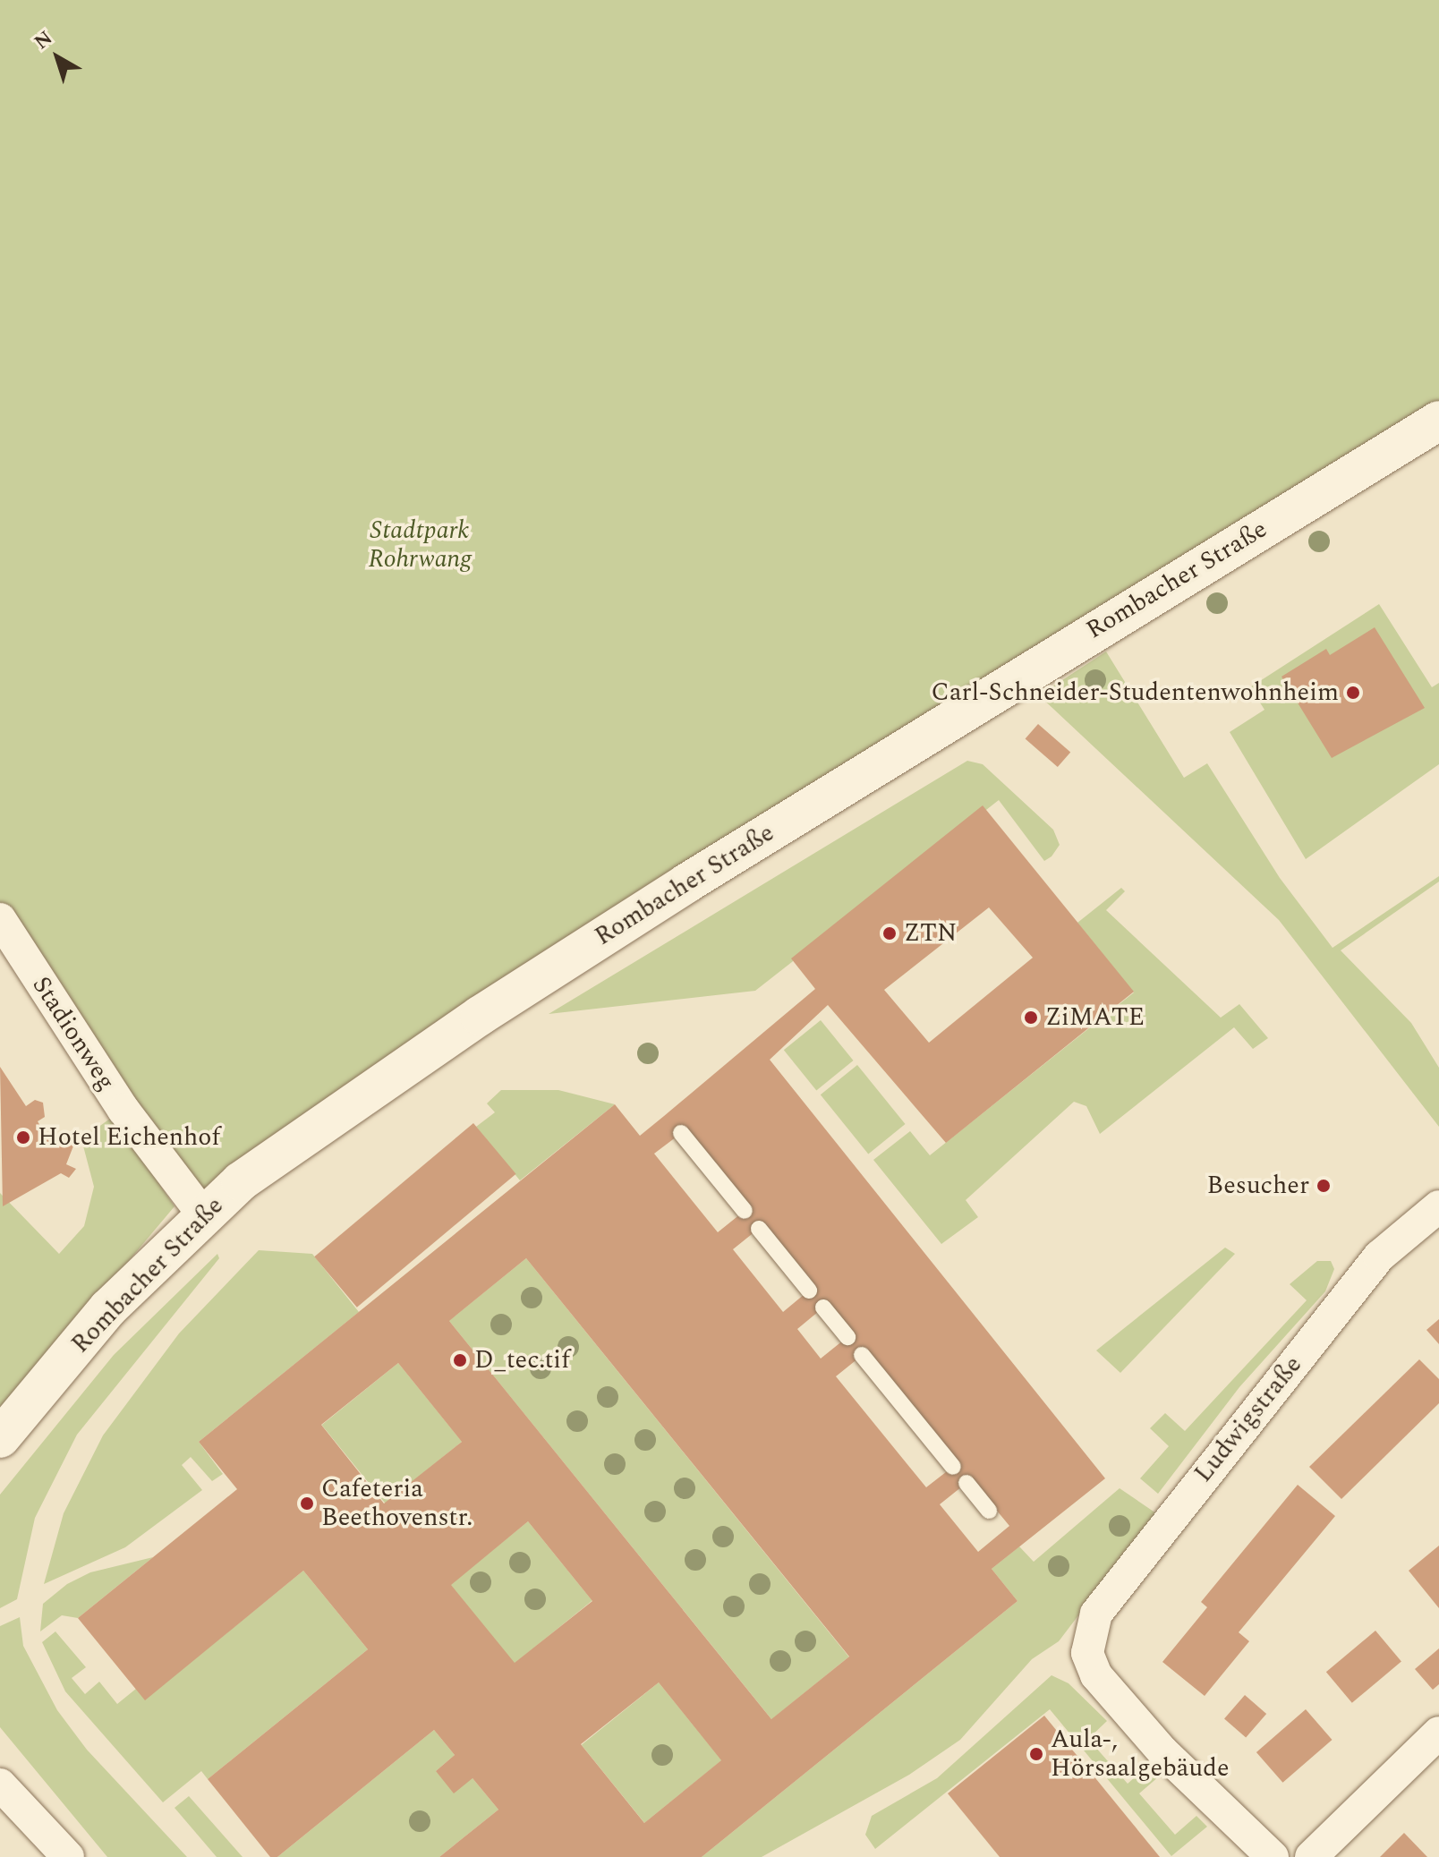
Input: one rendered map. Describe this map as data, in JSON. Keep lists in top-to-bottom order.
{
  "streets": {
    "main road": ["Rombacher Straße"],
    "street": ["Stadionweg", "Ludwigstraße"]
  },
  "crossings": [
    ["Rombacher Straße", "Stadionweg"]
  ],
  "parks": ["Stadtpark Rohrwang"],
  "places": [
    "Carl-Schneider-Studentenwohnheim",
    "ZTN",
    "ZiMATE",
    "Hotel Eichenhof",
    "Besucher",
    "D_tec.tif",
    "Cafeteria Beethovenstr.",
    "Aula-, Hörsaalgebäude"
  ],
  "north": "top left"
}
